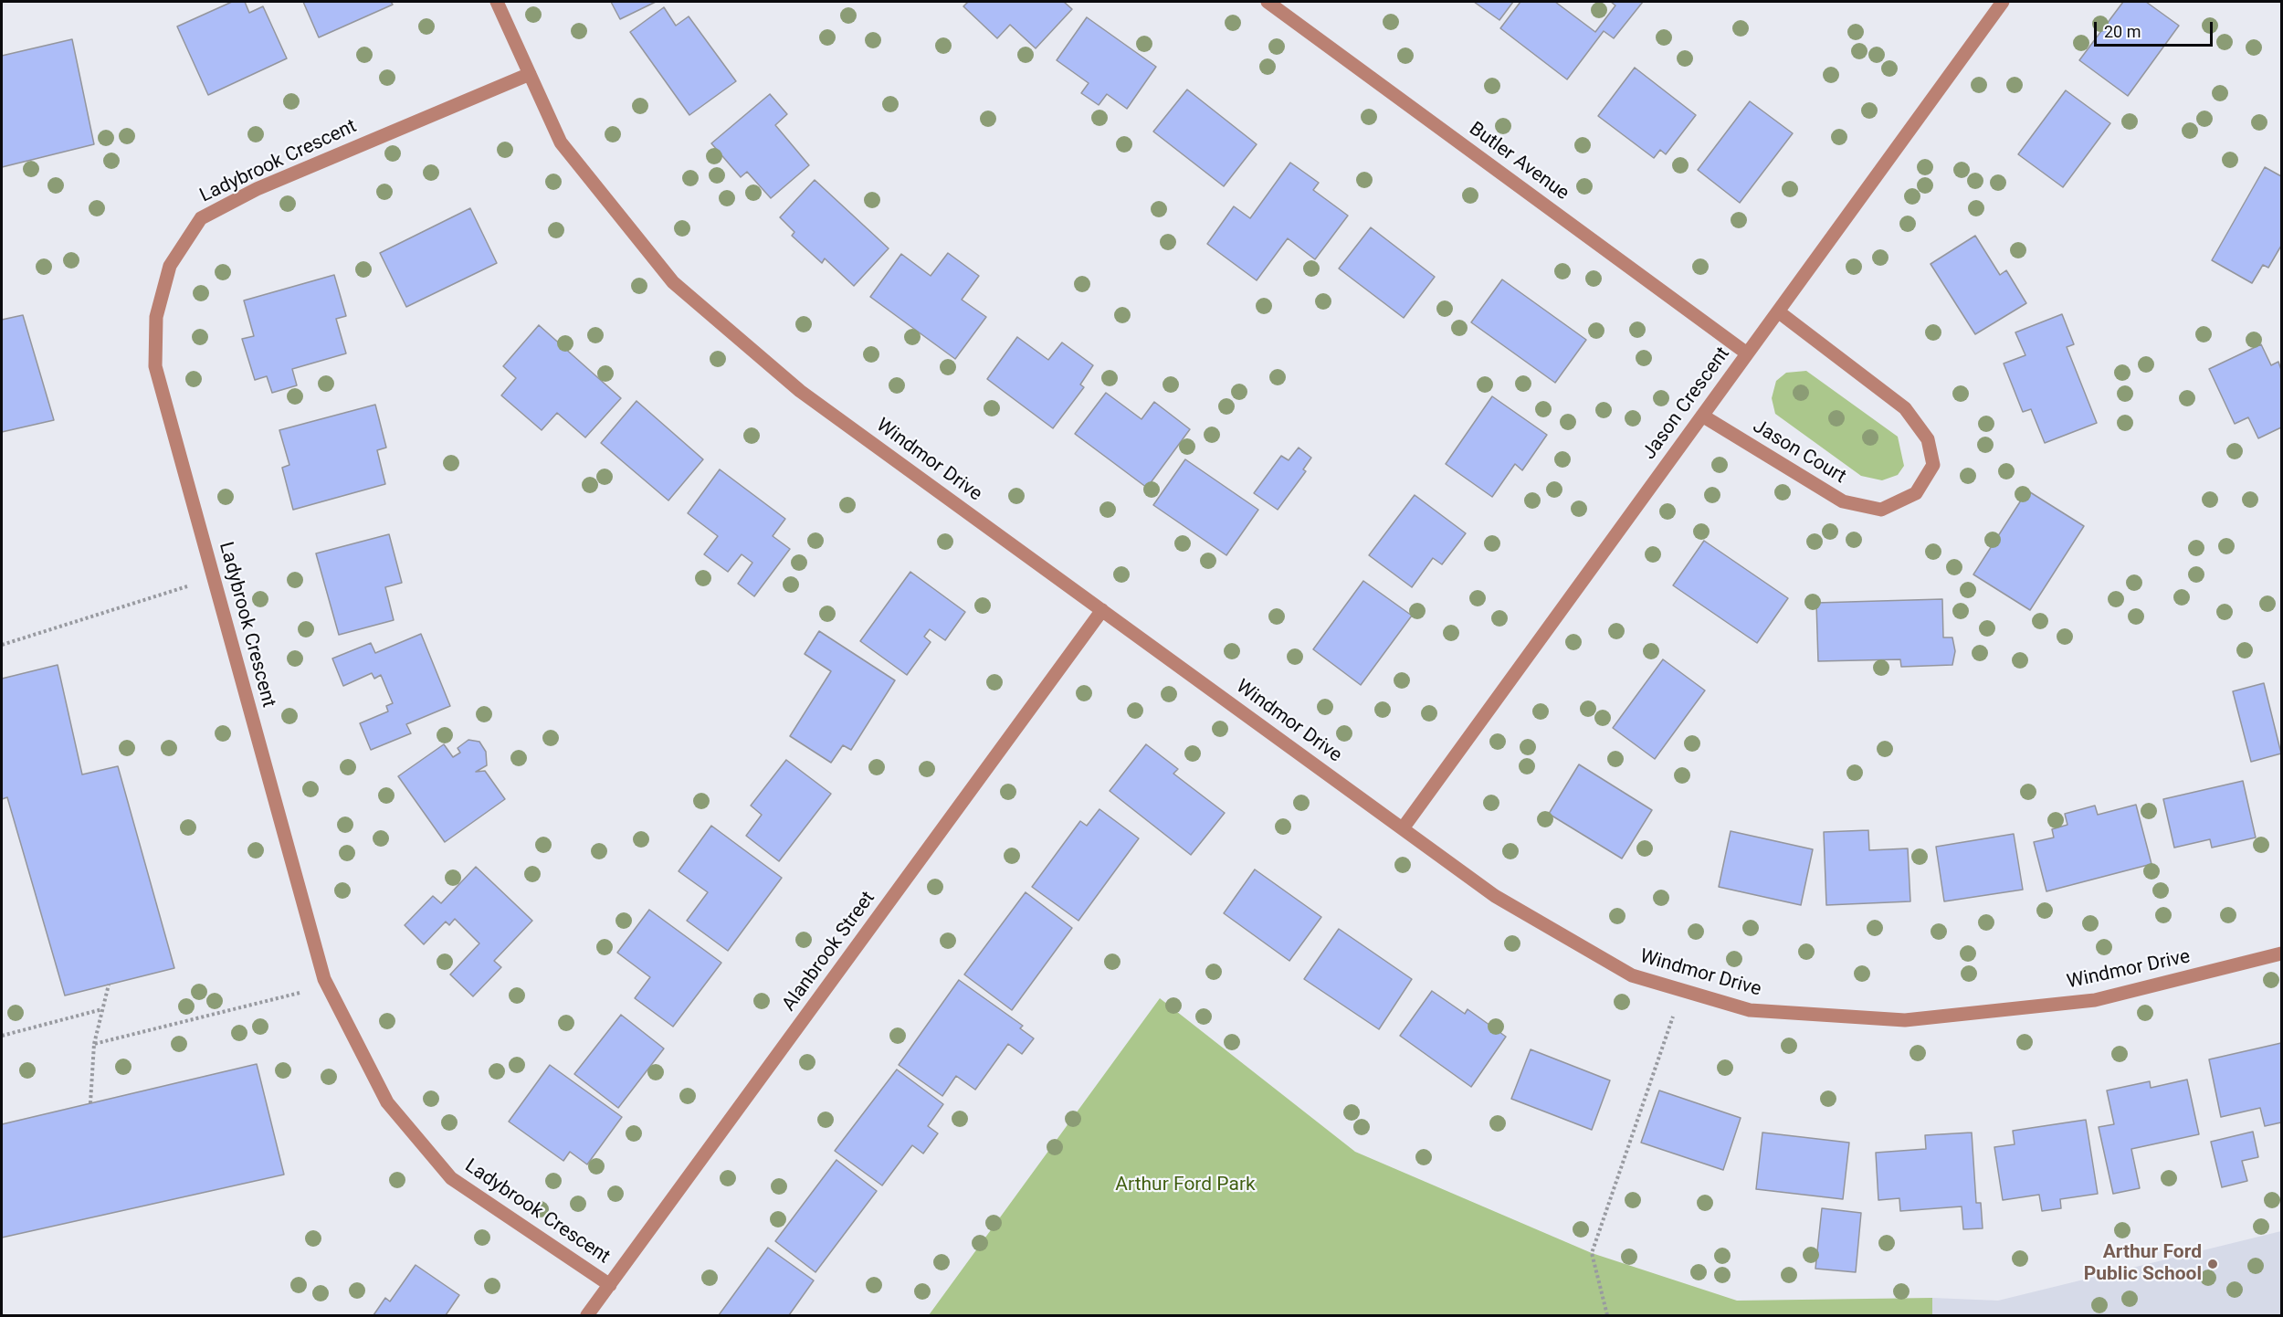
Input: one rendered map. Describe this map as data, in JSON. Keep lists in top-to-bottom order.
{
  "streets": {
    "street": [
      "Ladybrook Crescent",
      "Butler Avenue",
      "Jason Crescent",
      "Jason Court",
      "Windmor Drive",
      "Alanbrook Street"
    ]
  },
  "crossings": [
    ["Ladybrook Crescent", "Windmor Drive"],
    ["Ladybrook Crescent", "Alanbrook Street"],
    ["Butler Avenue", "Jason Crescent"],
    ["Jason Crescent", "Jason Court"],
    ["Jason Crescent", "Windmor Drive"],
    ["Windmor Drive", "Alanbrook Street"]
  ],
  "parks": ["Arthur Ford Park"],
  "places": ["Arthur Ford Public School"],
  "scale_bar": "20 m"
}
